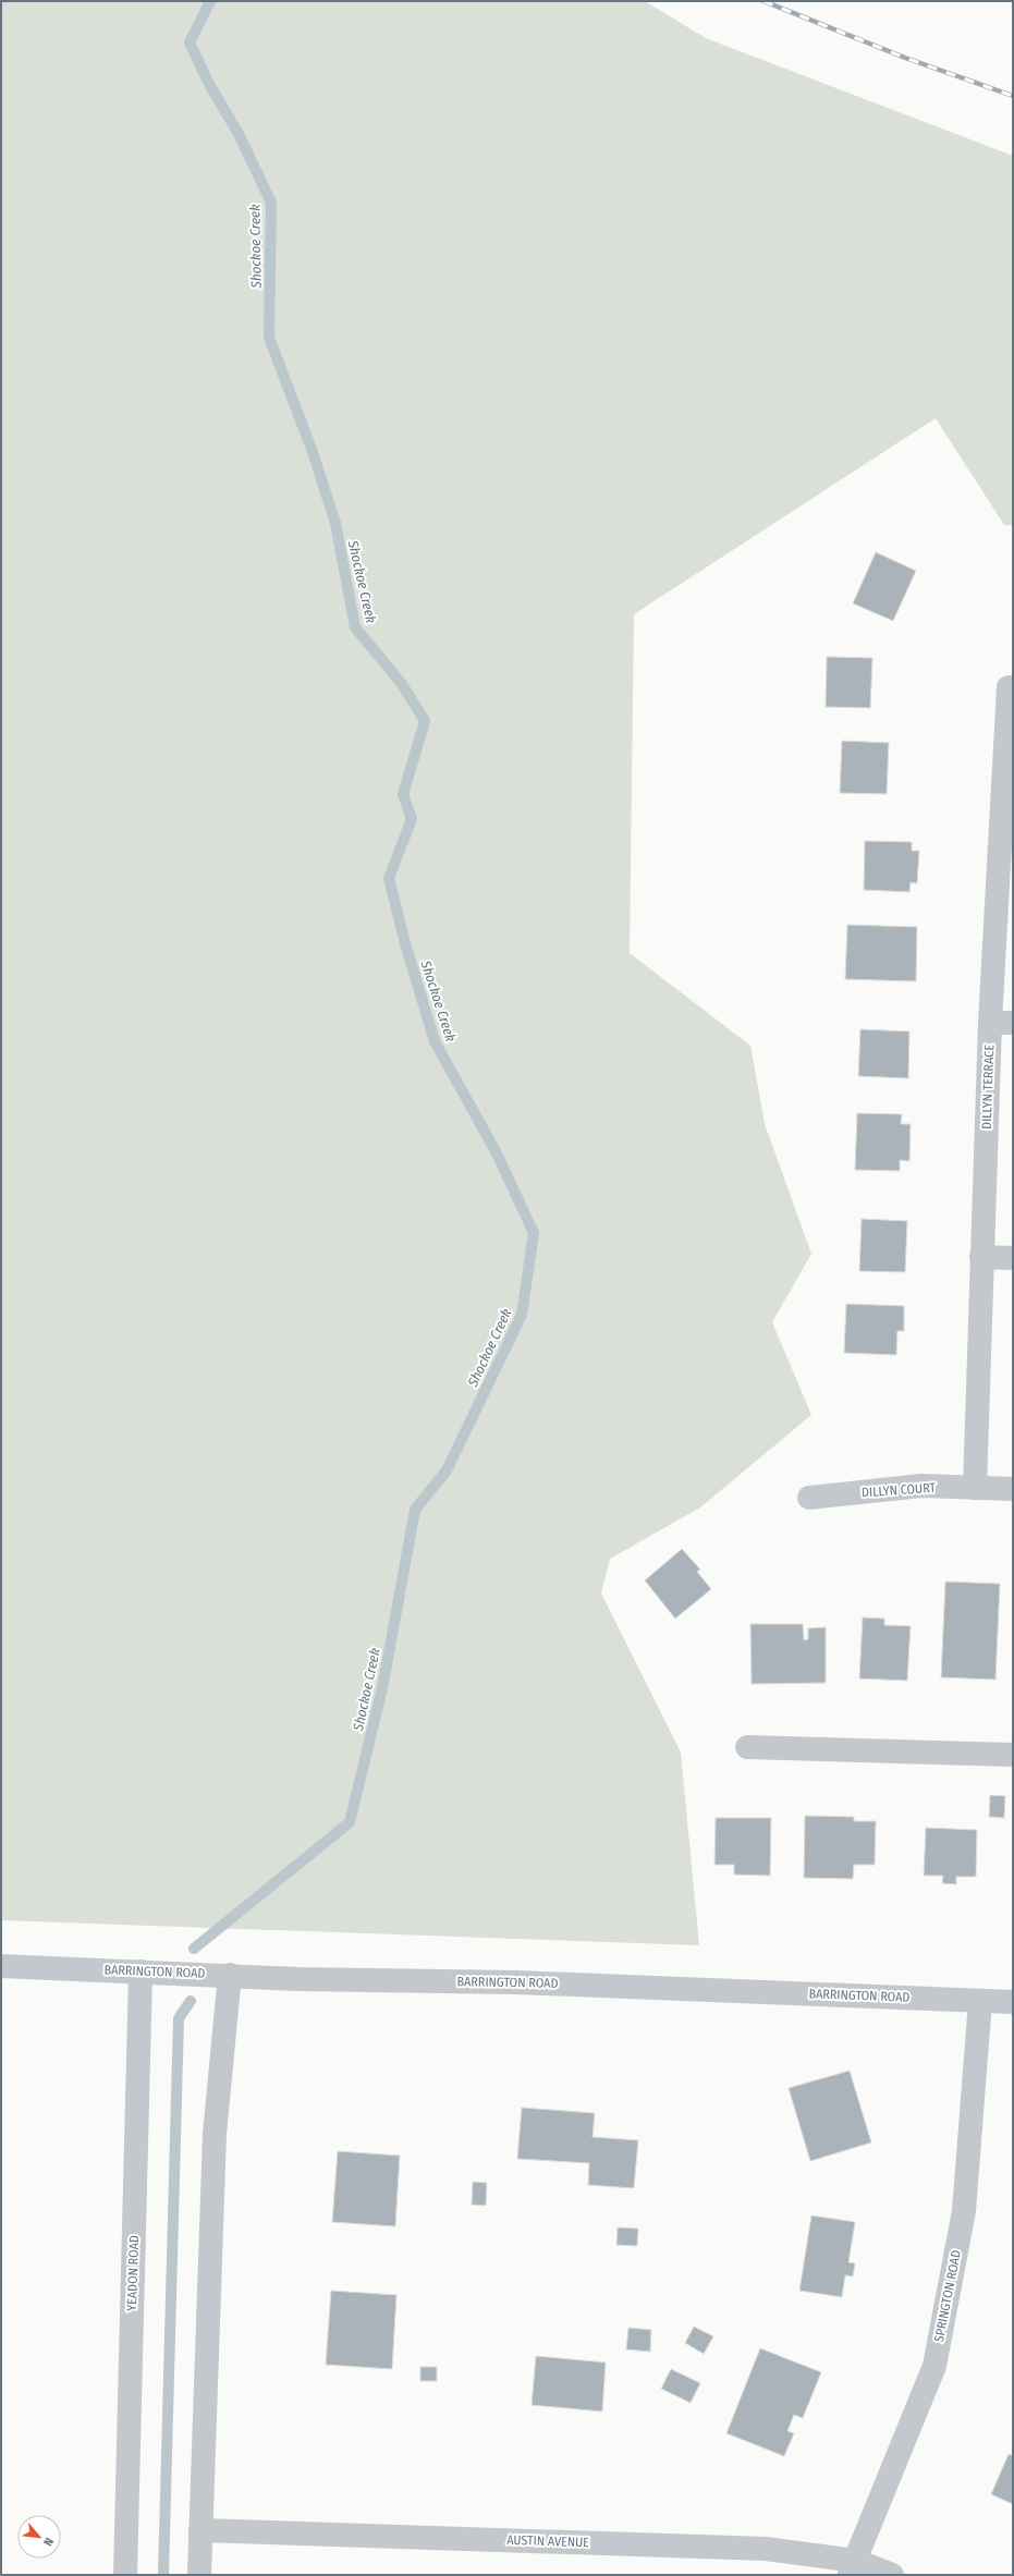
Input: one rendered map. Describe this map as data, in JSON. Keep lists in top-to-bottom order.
{
  "streets": {
    "street": [
      "DILLYN TERRACE",
      "DILLYN COURT",
      "BARRINGTON ROAD",
      "YEADON ROAD",
      "SPRINGTON ROAD",
      "AUSTIN AVENUE"
    ]
  },
  "crossings": [
    ["DILLYN TERRACE", "DILLYN COURT"],
    ["BARRINGTON ROAD", "YEADON ROAD"],
    ["BARRINGTON ROAD", "SPRINGTON ROAD"],
    ["SPRINGTON ROAD", "AUSTIN AVENUE"]
  ],
  "water": ["Shockoe Creek"],
  "north": "bottom right"
}
